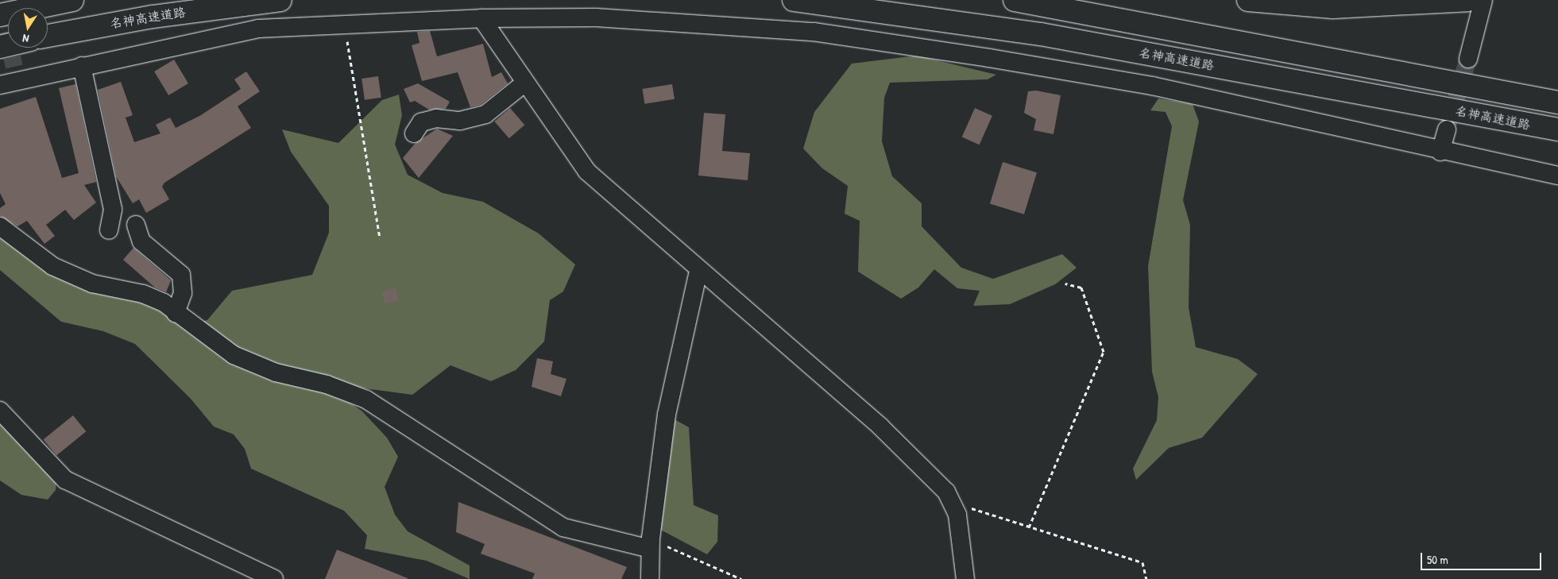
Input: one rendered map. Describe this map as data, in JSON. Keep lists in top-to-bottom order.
{
  "streets": {
    "main road": ["名神高速道路"]
  },
  "scale_bar": "50 m",
  "north": "bottom"
}
